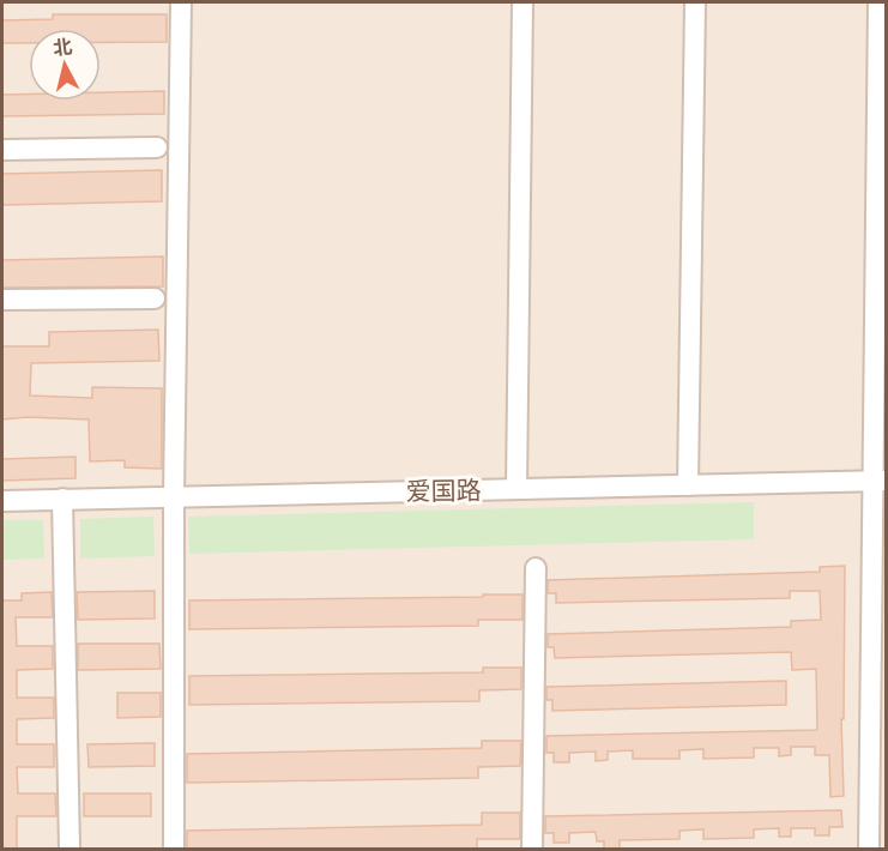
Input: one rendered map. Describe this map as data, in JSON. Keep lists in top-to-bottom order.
{
  "streets": {
    "street": ["爱国路"]
  },
  "north": "top"
}
